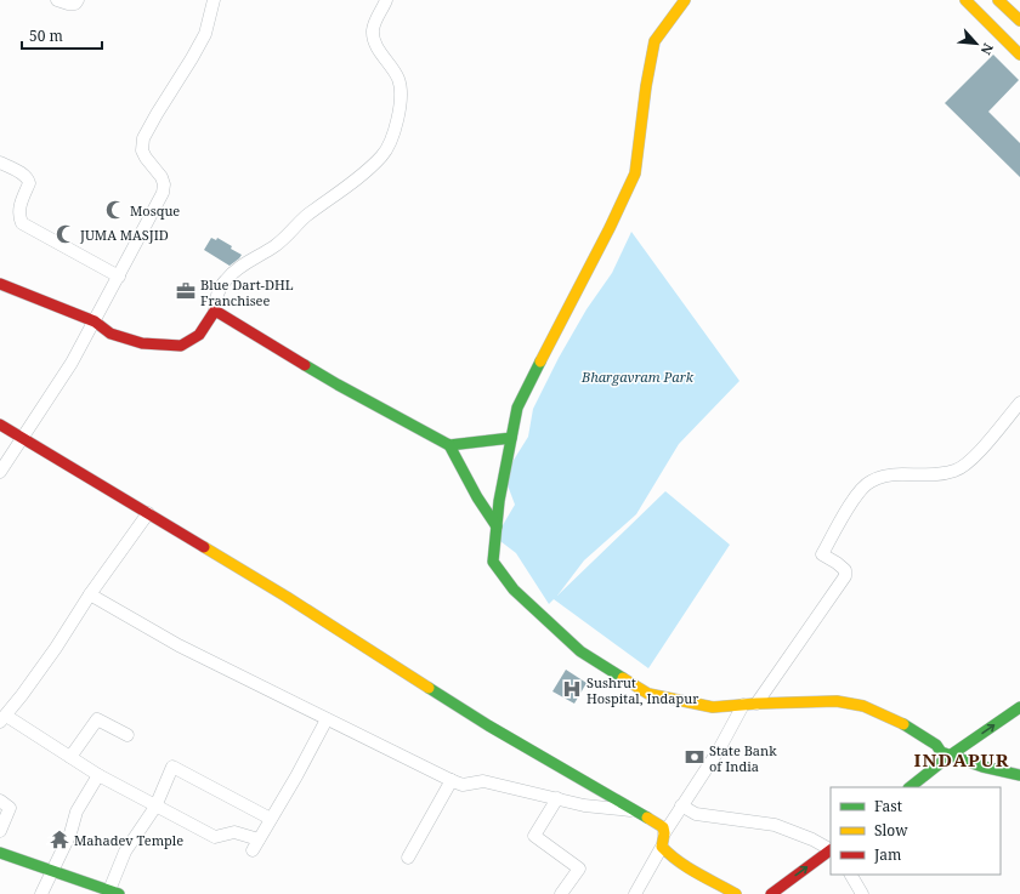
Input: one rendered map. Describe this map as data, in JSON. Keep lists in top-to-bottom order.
{
  "districts": ["INDAPUR"],
  "parks": ["Bhargavram Park"],
  "places": {
    "mosque": ["Mosque", "JUMA MASJID"],
    "office": ["Blue Dart-DHL Franchisee"],
    "hospital": ["Sushrut Hospital, Indapur"],
    "bank": ["State Bank of India"],
    "temple": ["Mahadev Temple"]
  },
  "legend": ["Fast", "Slow", "Jam"],
  "scale_bar": "50 m",
  "north": "bottom right"
}
